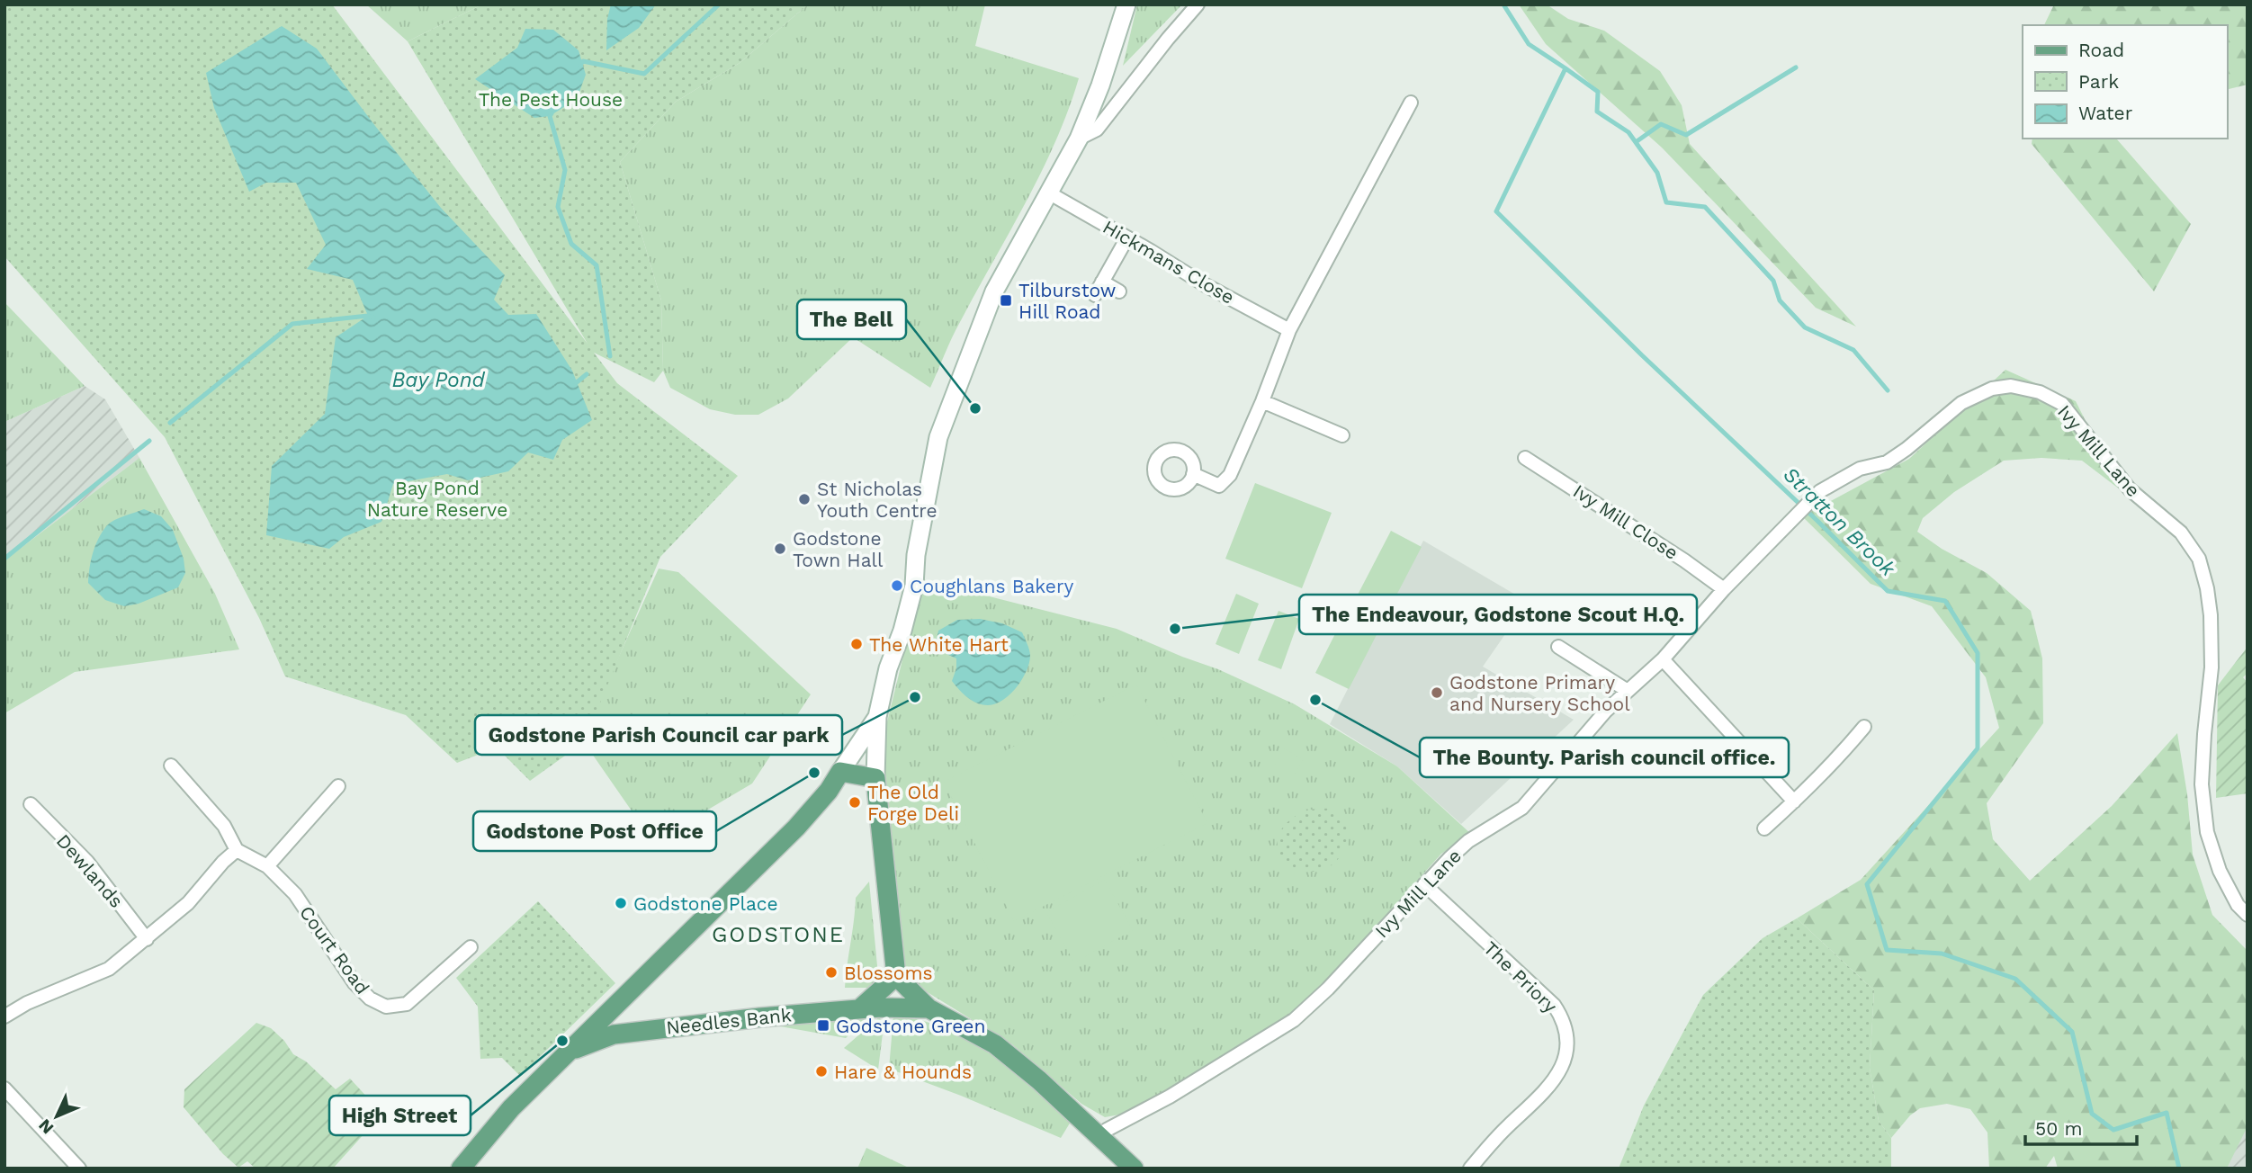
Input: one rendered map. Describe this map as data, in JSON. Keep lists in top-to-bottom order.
{
  "streets": {
    "main road": ["Needles Bank"],
    "street": [
      "Hickmans Close",
      "Ivy Mill Lane",
      "Ivy Mill Close",
      "Dewlands",
      "Court Road",
      "The Priory"
    ]
  },
  "crossings": [
    ["Ivy Mill Lane", "Ivy Mill Close"],
    ["Ivy Mill Lane", "The Priory"]
  ],
  "districts": ["GODSTONE"],
  "water": ["Bay Pond", "Stratton Brook"],
  "parks": ["The Pest House", "Bay Pond Nature Reserve"],
  "places": {
    "transit": ["Tilburstow Hill Road", "Godstone Green"],
    "other": [
      "The Bell",
      "St Nicholas Youth Centre",
      "Godstone Town Hall",
      "Coughlans Bakery",
      "The Endeavour, Godstone Scout H.Q.",
      "The White Hart",
      "Godstone Primary and Nursery School",
      "Godstone Parish Council car park",
      "The Bounty. Parish council office.",
      "Godstone Post Office",
      "The Old Forge Deli",
      "Godstone Place",
      "Blossoms",
      "High Street",
      "Hare & Hounds"
    ]
  },
  "legend": ["Road", "Park", "Water"],
  "scale_bar": "50 m",
  "north": "bottom left"
}
